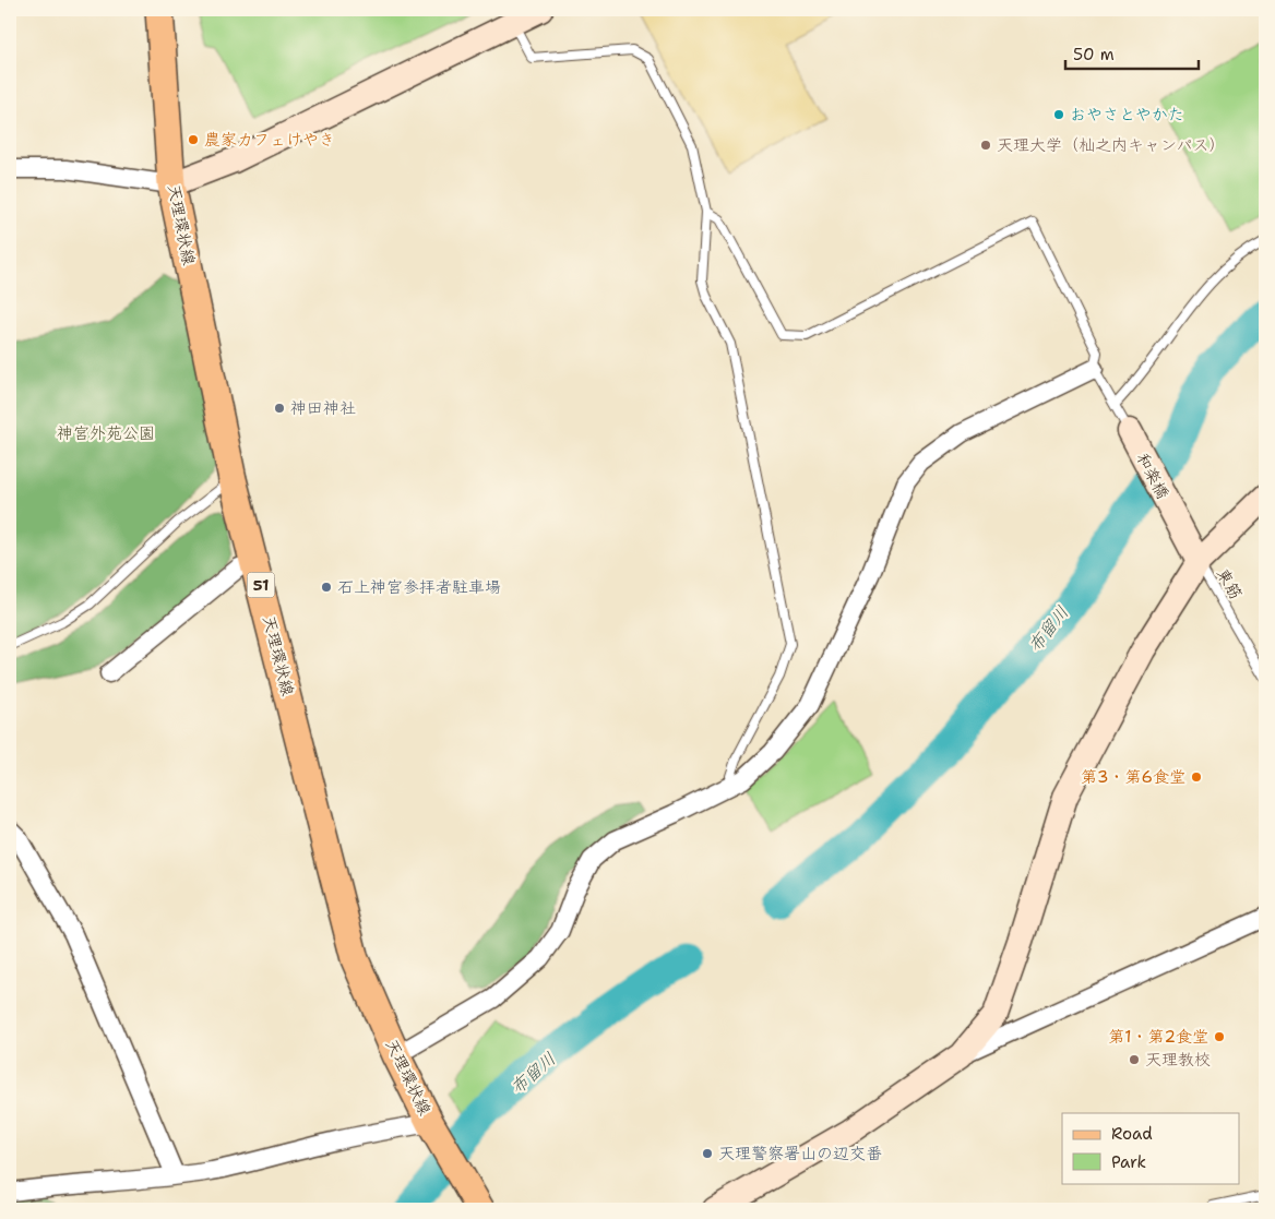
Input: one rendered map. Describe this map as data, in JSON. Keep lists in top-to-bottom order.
{
  "streets": {
    "main road": ["天理環状線", "51"],
    "street": ["和楽橋"],
    "lane": ["東筋"]
  },
  "crossings": [
    ["和楽橋", "東筋"]
  ],
  "water": ["布留川"],
  "parks": ["神宮外苑公園"],
  "places": [
    "おやさとやかた",
    "農家カフェけやき",
    "天理大学（杣之内キャンパス）",
    "神田神社",
    "石上神宮参拝者駐車場",
    "第3・第6食堂",
    "第1・第2食堂",
    "天理教校",
    "天理警察署山の辺交番"
  ],
  "legend": ["Road", "Park"],
  "scale_bar": "50 m"
}
